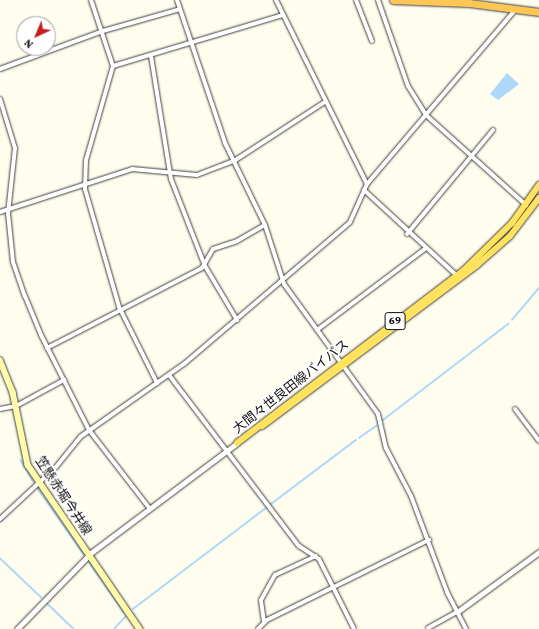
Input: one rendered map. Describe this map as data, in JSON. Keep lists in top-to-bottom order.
{
  "streets": {
    "main road": ["69", "大間々世良田線バイパス", "笠懸赤堀今井線"]
  },
  "north": "bottom left"
}
